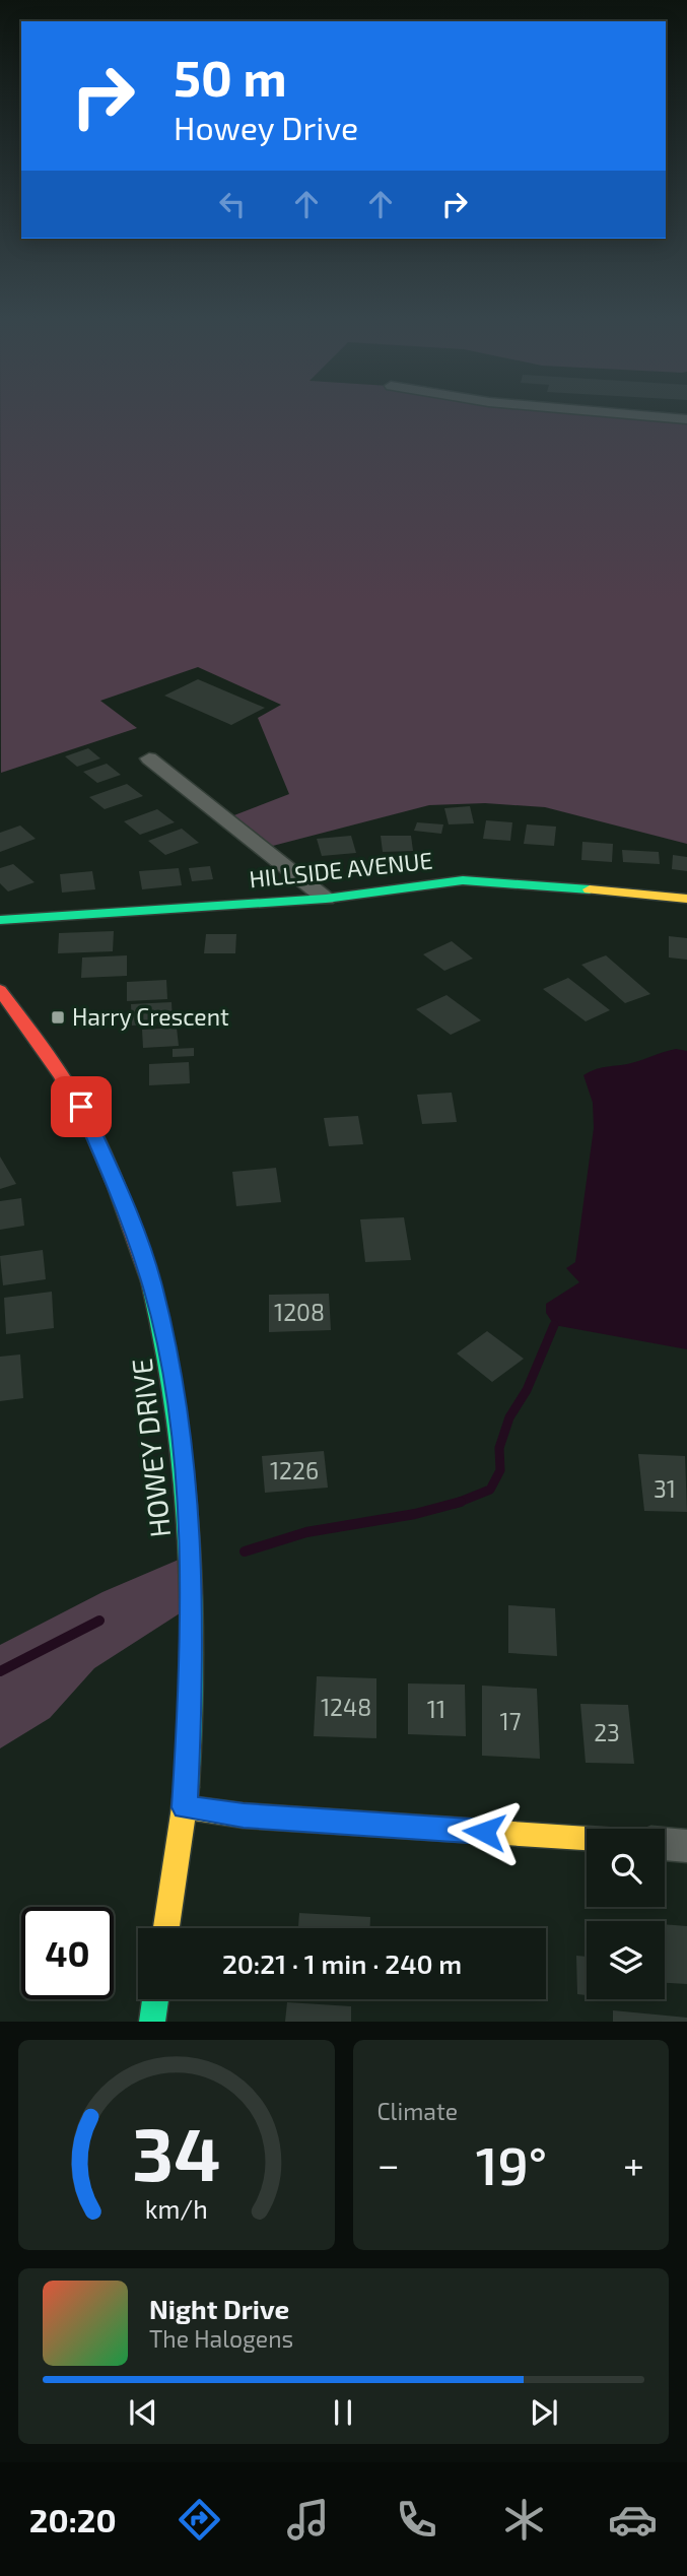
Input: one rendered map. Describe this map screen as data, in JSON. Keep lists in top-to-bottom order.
{
  "streets": {
    "main road": ["HILLSIDE AVENUE", "HOWEY DRIVE"]
  },
  "places": {
    "transit": ["Harry Crescent"]
  },
  "house_numbers": [
    "1208",
    "1226",
    "31",
    "1248",
    "11",
    "17",
    "23"
  ],
  "page": {
    "turn": ["50 m", "Howey Drive"],
    "limit": "40",
    "trip": "20:21 · 1 min · 240 m",
    "tile": "Climate",
    "heat": ["−", "19°", "+"],
    "song": ["Night Drive", "The Halogens"],
    "tabs": "20:20",
    "gauge": ["34", "km/h"]
  }
}
